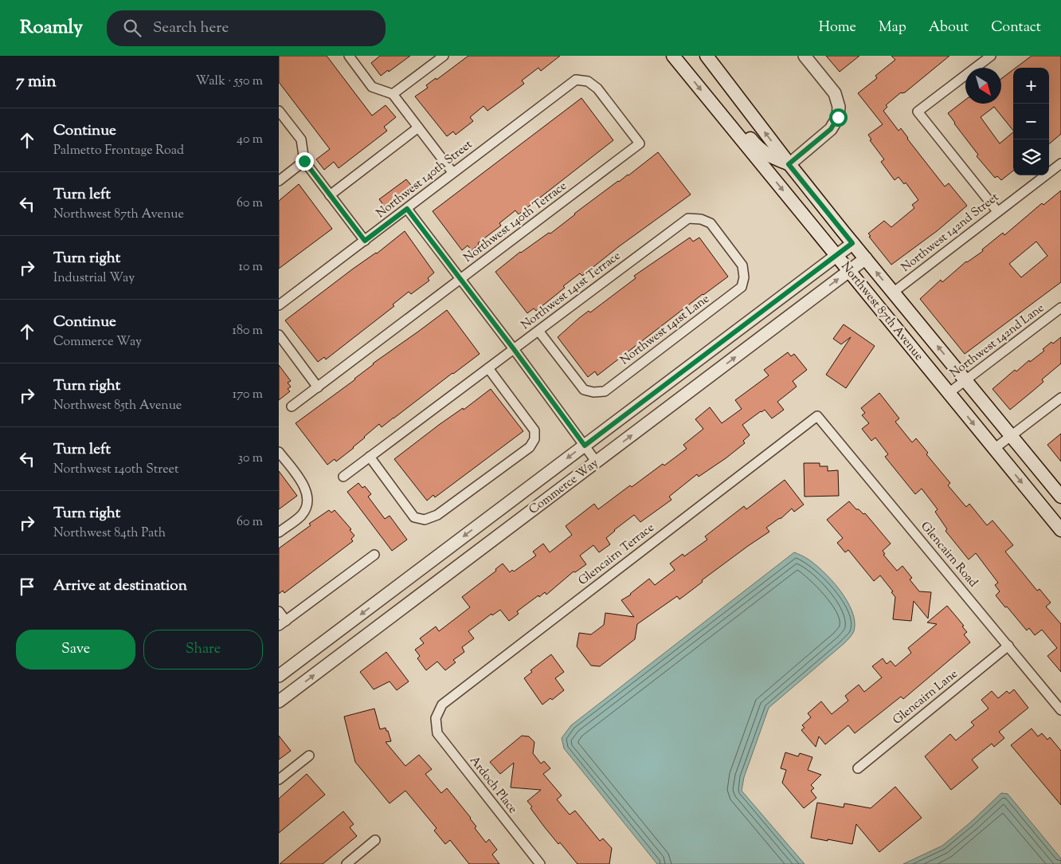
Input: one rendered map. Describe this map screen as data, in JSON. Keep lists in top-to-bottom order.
{
  "streets": {
    "main road": ["Northwest 87th Avenue"],
    "street": [
      "Northwest 140th Street",
      "Northwest 140th Terrace",
      "Northwest 142nd Street",
      "Northwest 141st Terrace",
      "Northwest 141st Lane",
      "Northwest 142nd Lane",
      "Commerce Way",
      "Glencairn Terrace",
      "Glencairn Road",
      "Glencairn Lane",
      "Ardoch Place"
    ]
  },
  "crossings": [
    ["Northwest 140th Street", "Northwest 140th Terrace"],
    ["Northwest 142nd Street", "Northwest 87th Avenue"],
    ["Northwest 141st Terrace", "Northwest 141st Lane"],
    ["Northwest 87th Avenue", "Northwest 142nd Lane"],
    ["Northwest 87th Avenue", "Commerce Way"],
    ["Glencairn Terrace", "Glencairn Road"],
    ["Glencairn Terrace", "Ardoch Place"],
    ["Glencairn Road", "Glencairn Lane"]
  ],
  "north": "bottom right",
  "page": {
    "header": "Roamly",
    "search": "Search here",
    "nav": [
      "Home",
      "Map",
      "About",
      "Contact"
    ],
    "heading": ["7 min", "Walk · 550 m"],
    "map_buttons": ["+", "−"],
    "list": [
      ["Continue", "Palmetto Frontage Road", "40 m"],
      ["Turn left", "Northwest 87th Avenue", "60 m"],
      ["Turn right", "Industrial Way", "10 m"],
      ["Continue", "Commerce Way", "180 m"],
      ["Turn right", "Northwest 85th Avenue", "170 m"],
      ["Turn left", "Northwest 140th Street", "30 m"],
      ["Turn right", "Northwest 84th Path", "60 m"],
      "Arrive at destination"
    ],
    "buttons": ["Save", "Share"]
  }
}
